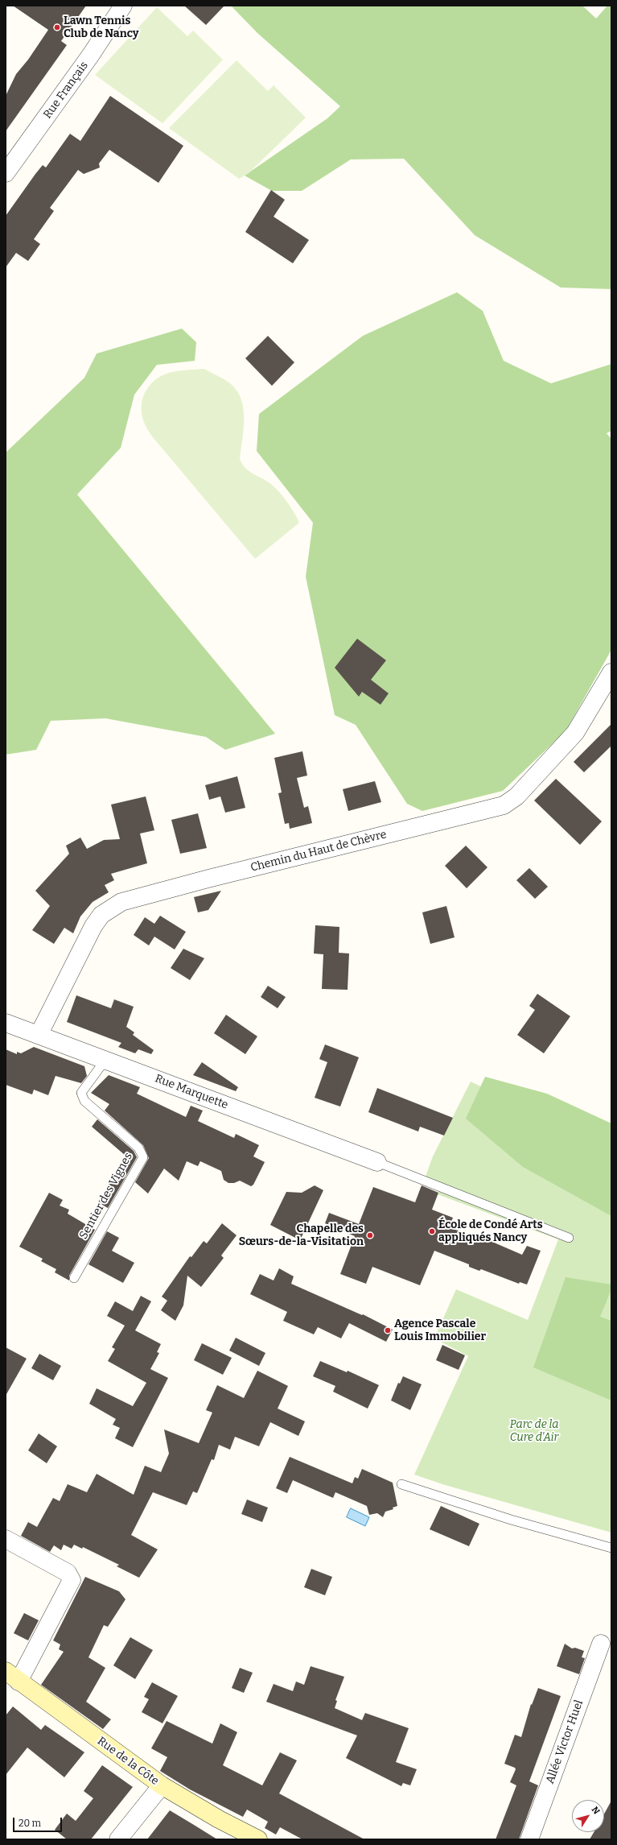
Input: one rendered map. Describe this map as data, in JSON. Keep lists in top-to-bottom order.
{
  "streets": {
    "street": [
      "Rue Français",
      "Chemin du Haut de Chèvre",
      "Rue Marquette",
      "Allée Victor Huel",
      "Rue de la Côte"
    ],
    "lane": ["Sentier des Vignes"]
  },
  "crossings": [
    ["Chemin du Haut de Chèvre", "Rue Marquette"],
    ["Rue Marquette", "Sentier des Vignes"]
  ],
  "parks": ["Parc de la Cure d'Air"],
  "places": [
    "Lawn Tennis Club de Nancy",
    "École de Condé Arts appliqués Nancy",
    "Chapelle des Sœurs-de-la-Visitation",
    "Agence Pascale Louis Immobilier"
  ],
  "scale_bar": "20 m",
  "north": "top right"
}
